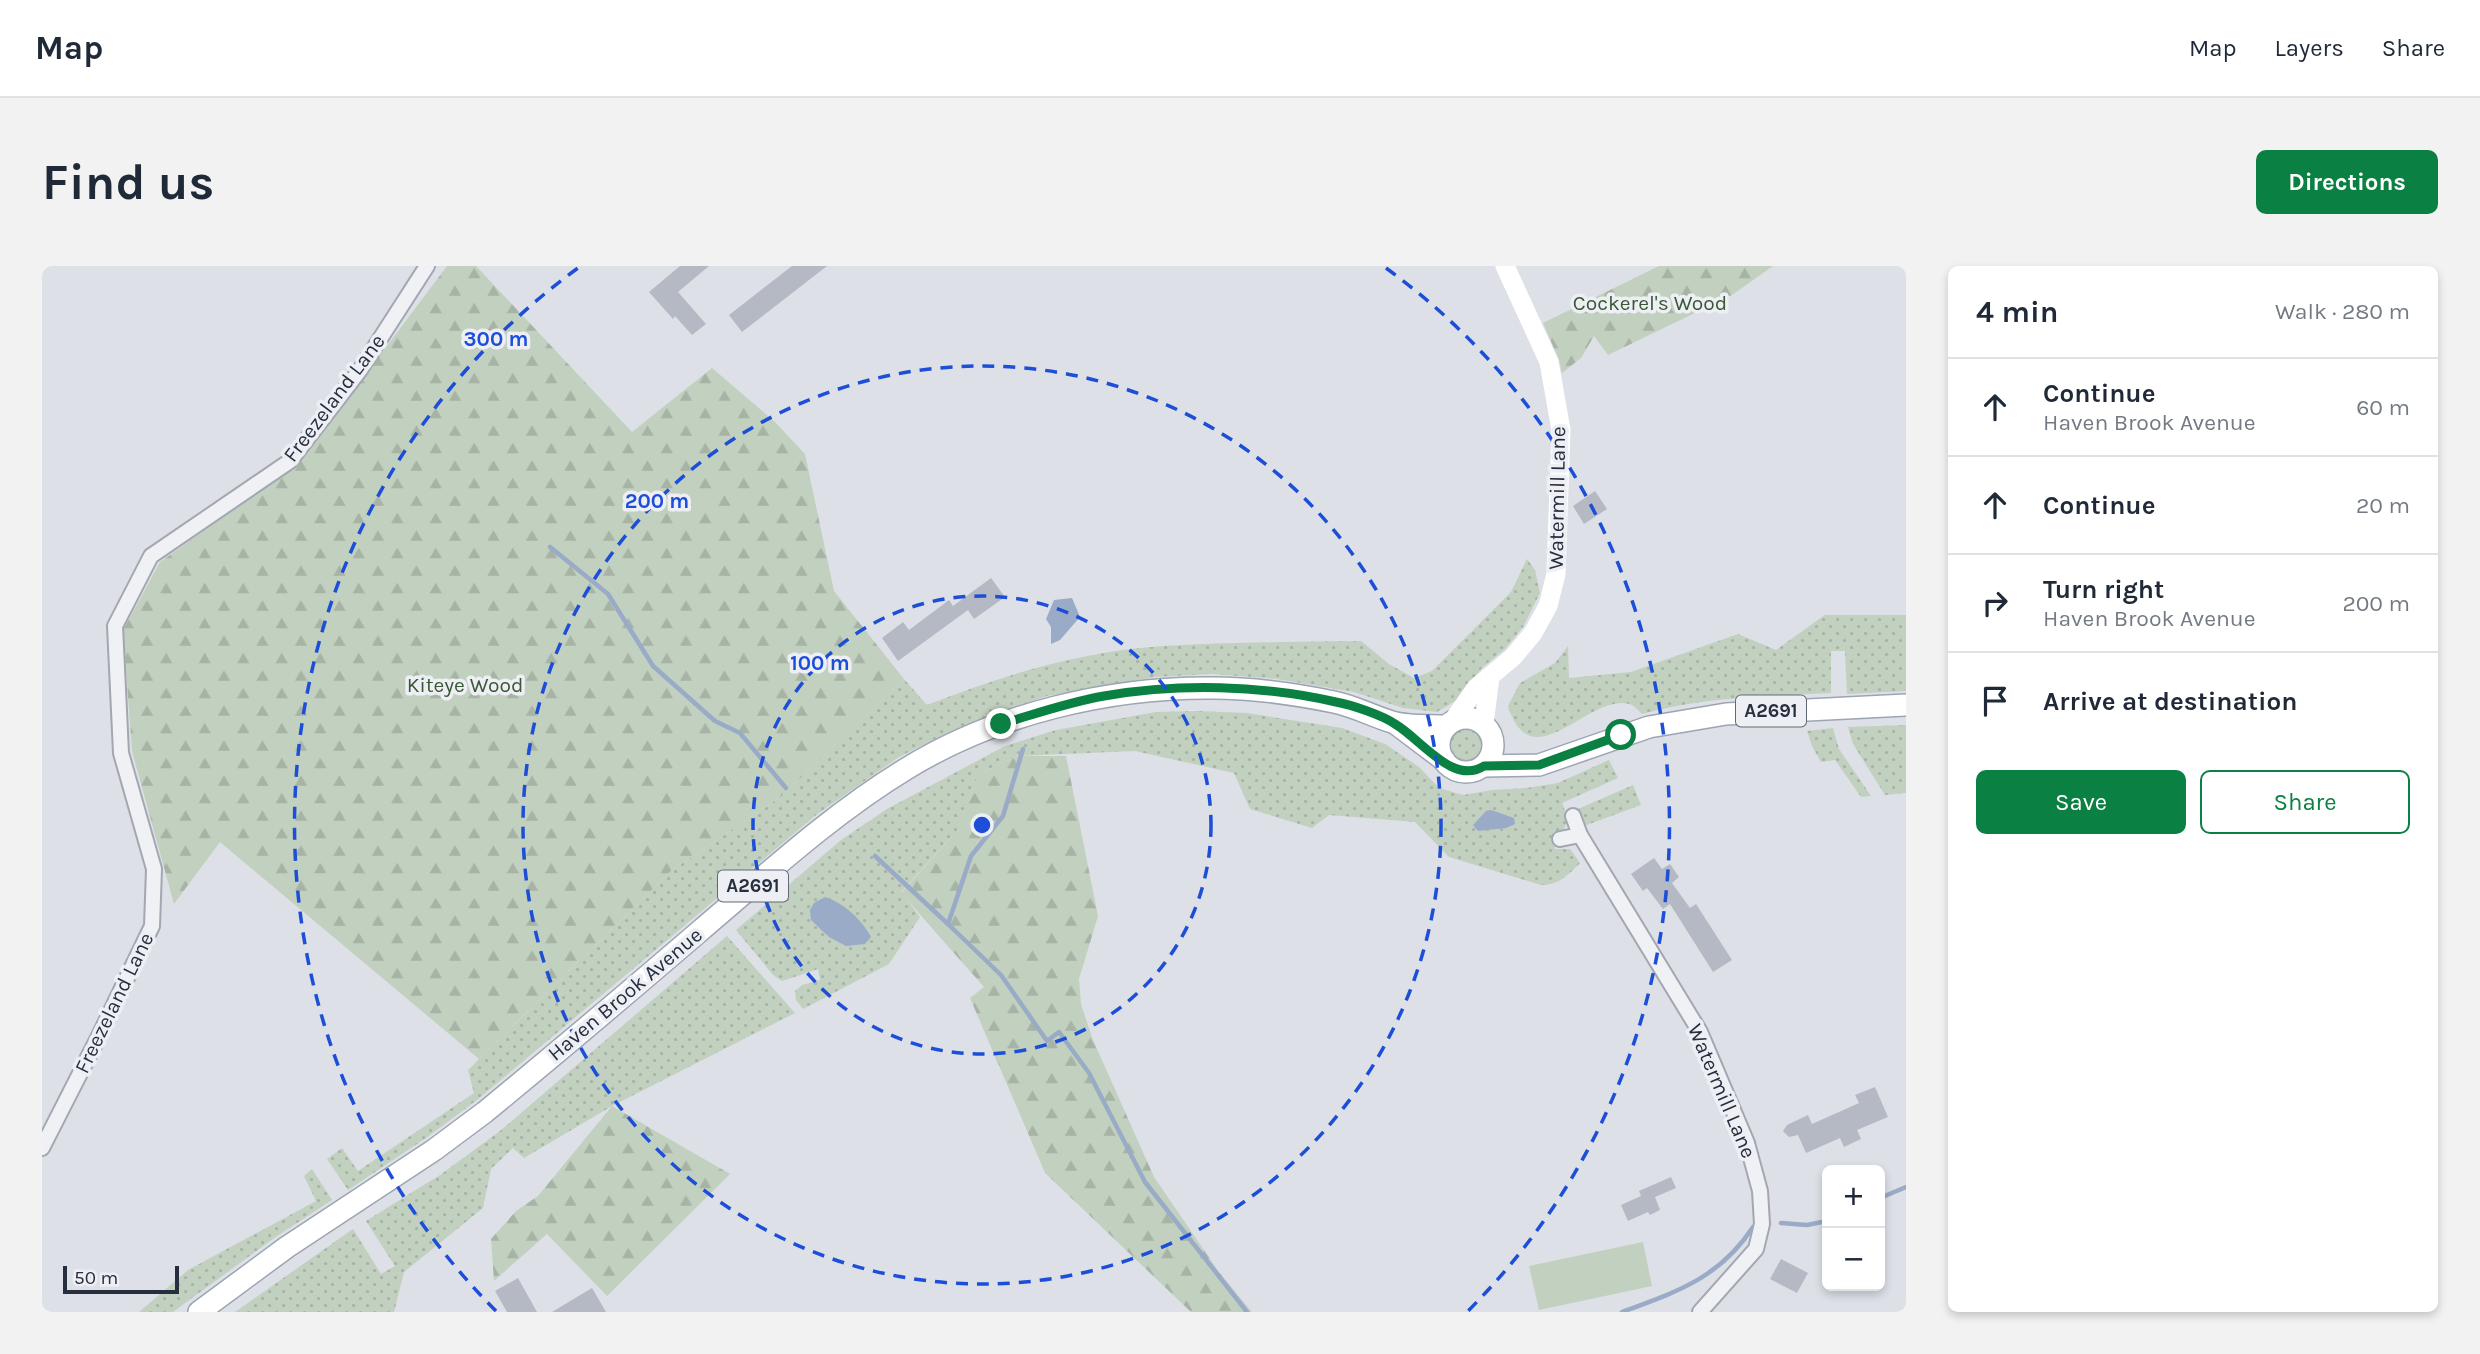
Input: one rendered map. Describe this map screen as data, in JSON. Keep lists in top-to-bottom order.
{
  "streets": {
    "main road": ["A2691", "Haven Brook Avenue"],
    "street": ["Freezeland Lane", "Watermill Lane"]
  },
  "crossings": [
    ["Watermill Lane", "A2691"],
    ["Watermill Lane", "Haven Brook Avenue"],
    ["A2691", "Haven Brook Avenue"]
  ],
  "parks": ["Cockerel's Wood", "Kiteye Wood"],
  "scale_bar": "50 m",
  "page": {
    "header": "Map",
    "nav": ["Map", "Layers", "Share"],
    "buttons": [
      "Directions",
      ["Save", "Share"]
    ],
    "title": "Find us",
    "heading": ["4 min", "Walk · 280 m"],
    "list": [
      ["Continue", "Haven Brook Avenue", "60 m"],
      ["Continue", "20 m"],
      ["Turn right", "Haven Brook Avenue", "200 m"],
      "Arrive at destination"
    ],
    "map_buttons": ["+", "−"],
    "scale": "50 m"
  },
  "rings": ["300 m", "200 m", "100 m"]
}
